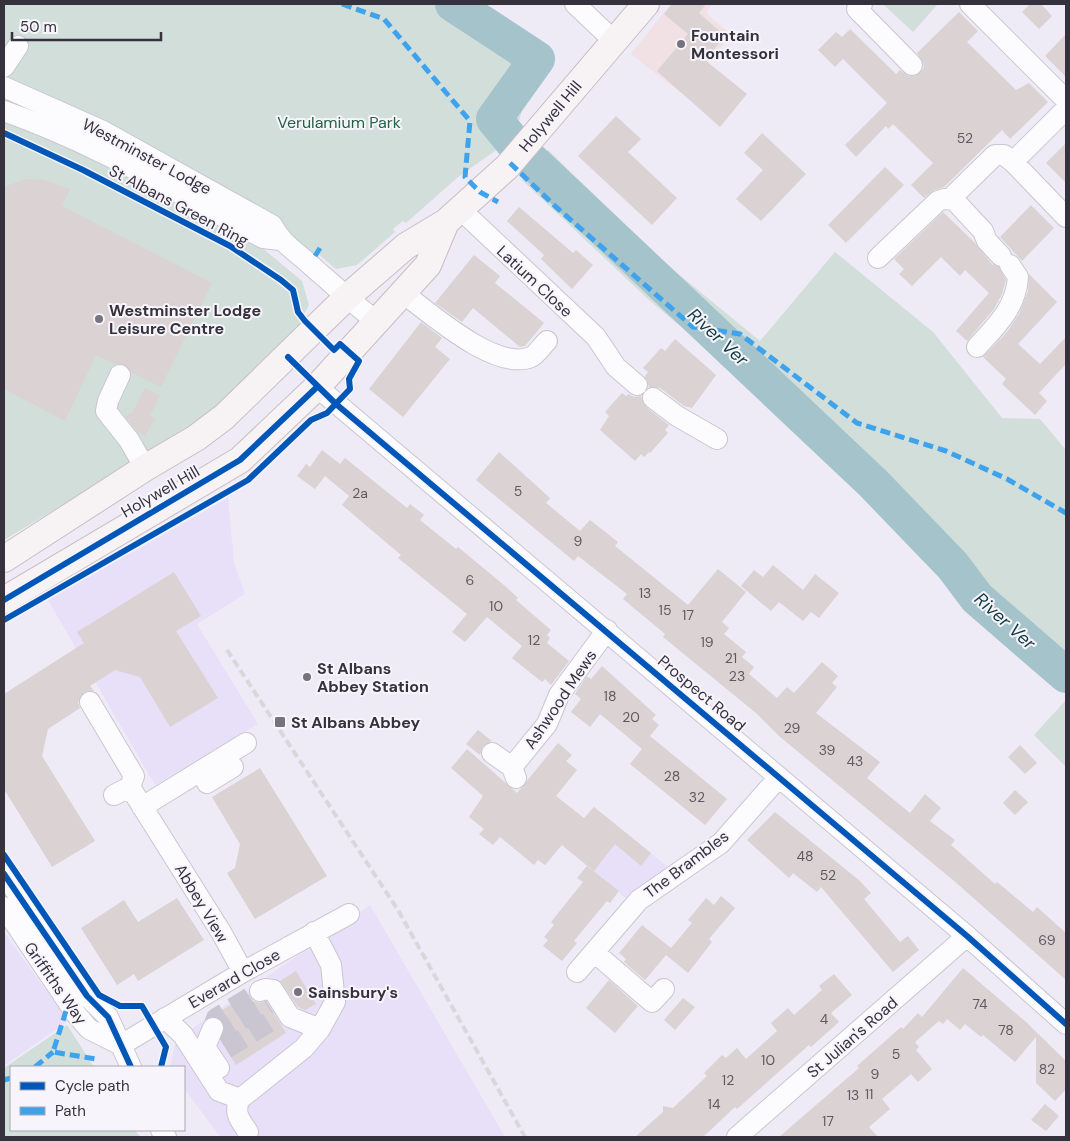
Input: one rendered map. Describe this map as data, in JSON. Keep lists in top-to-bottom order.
{
  "streets": {
    "main road": ["Holywell Hill"],
    "street": [
      "Westminster Lodge",
      "Latium Close",
      "Prospect Road",
      "Ashwood Mews",
      "The Brambles",
      "Abbey View",
      "Everard Close",
      "Griffiths Way",
      "St Julian's Road"
    ],
    "cycle path": ["St Albans Green Ring"]
  },
  "crossings": [
    ["Holywell Hill", "Westminster Lodge"],
    ["Holywell Hill", "Latium Close"],
    ["Holywell Hill", "Prospect Road"],
    ["Prospect Road", "Ashwood Mews"],
    ["Prospect Road", "The Brambles"],
    ["Prospect Road", "St Julian's Road"],
    ["Abbey View", "Everard Close"],
    ["Everard Close", "Griffiths Way"]
  ],
  "water": ["River Ver"],
  "parks": ["Verulamium Park"],
  "places": {
    "other": [
      "Fountain Montessori",
      "Westminster Lodge Leisure Centre",
      "St Albans Abbey Station",
      "Sainsbury's"
    ],
    "transit": ["St Albans Abbey"]
  },
  "house_numbers": [
    "52",
    "5",
    "2a",
    "9",
    "6",
    "13",
    "10",
    "15",
    "17",
    "12",
    "19",
    "21",
    "23",
    "18",
    "20",
    "29",
    "39",
    "43",
    "28",
    "32",
    "48",
    "52",
    "69",
    "74",
    "4",
    "78",
    "5",
    "10",
    "82",
    "9",
    "12",
    "11",
    "13",
    "14",
    "17"
  ],
  "legend": ["Cycle path", "Path"],
  "scale_bar": "50 m"
}
